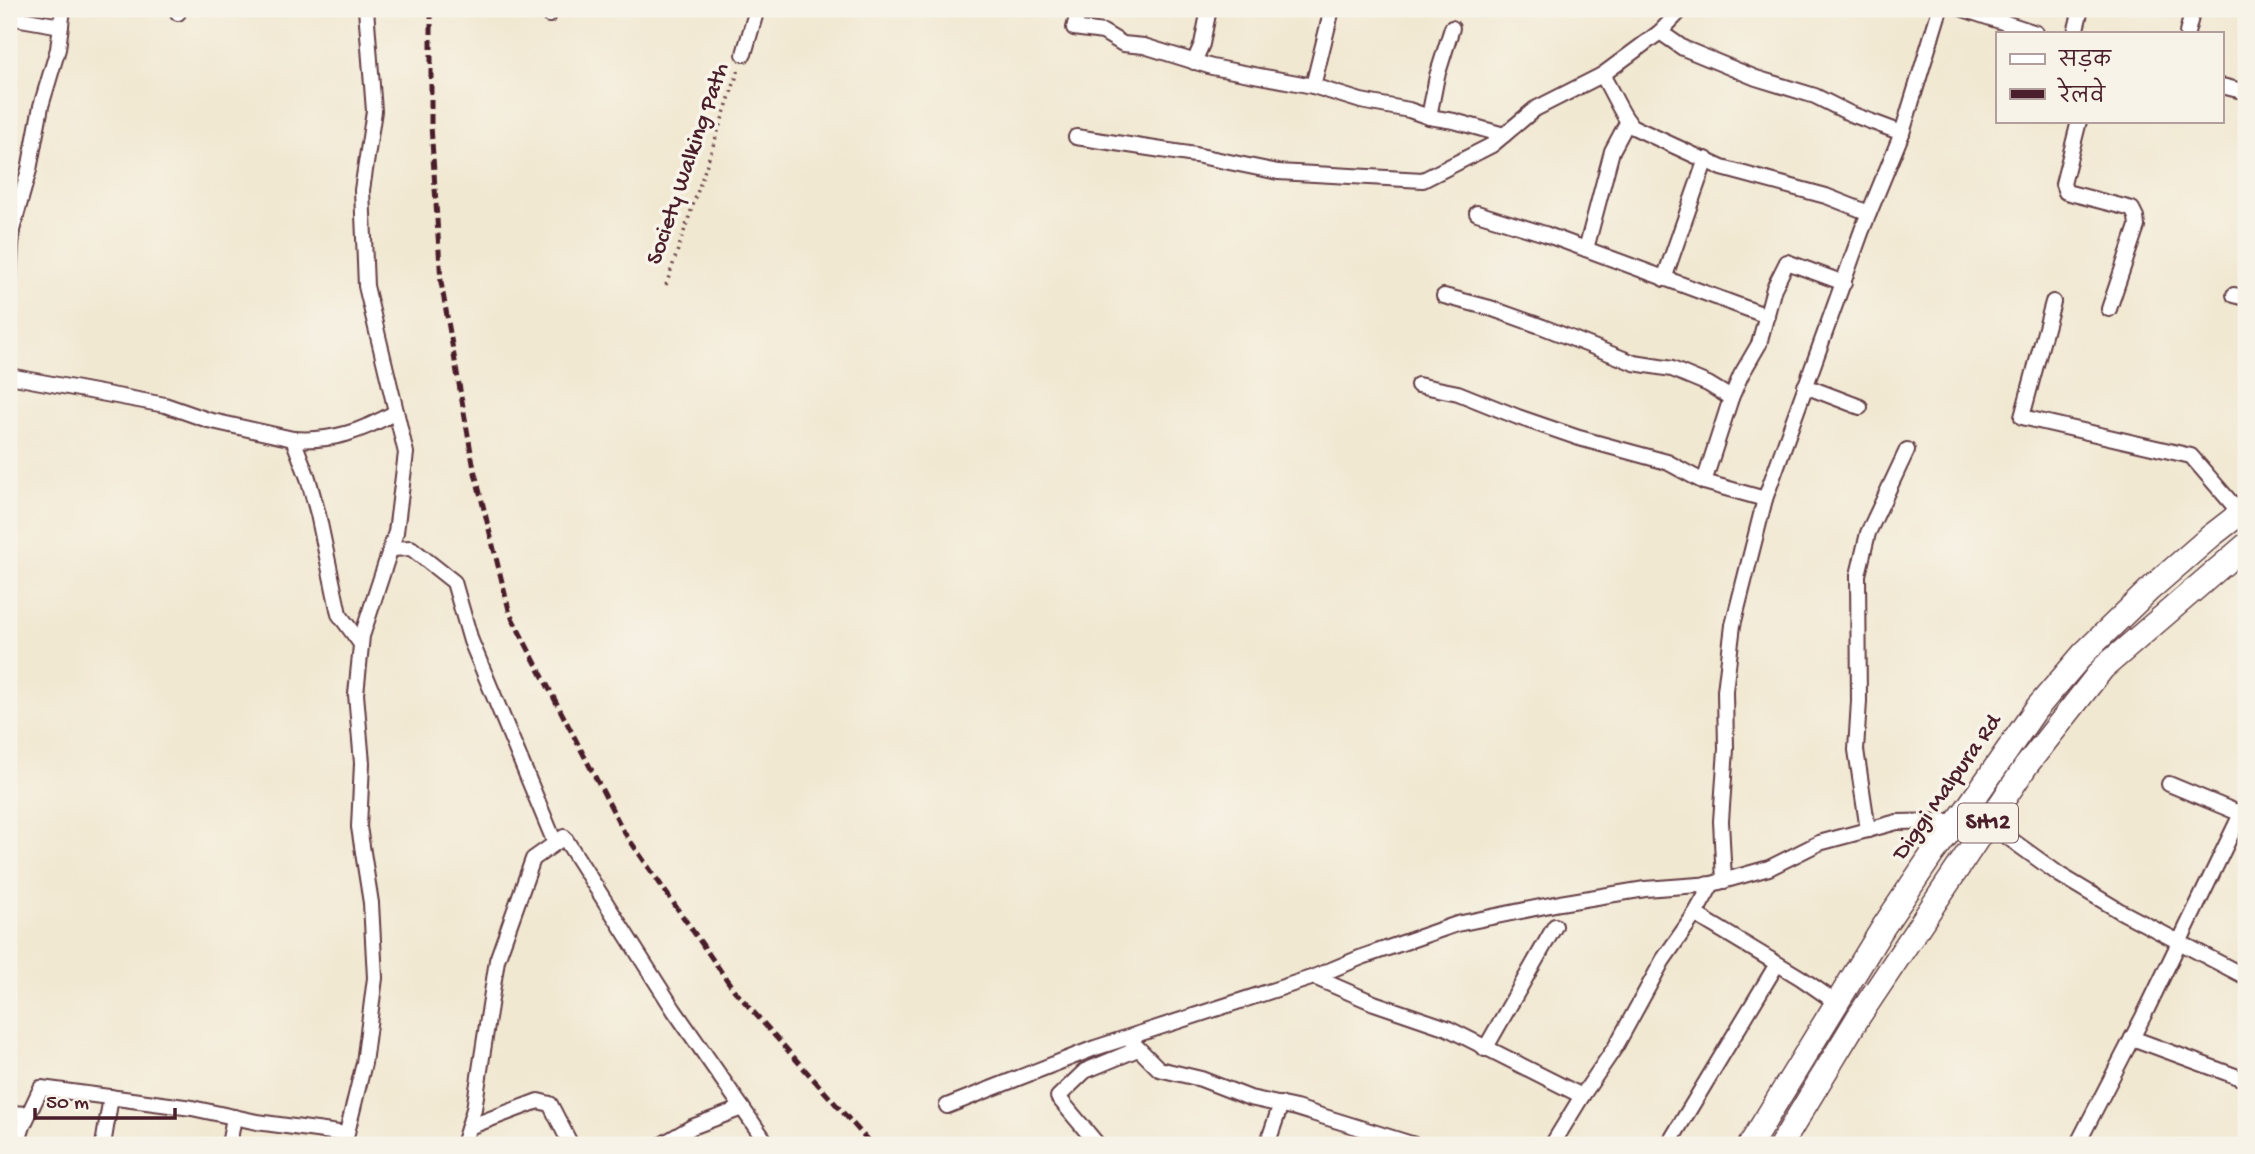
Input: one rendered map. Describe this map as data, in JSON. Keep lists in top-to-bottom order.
{
  "streets": {
    "main road": ["Diggi Malpura Rd", "SH12"],
    "path": ["Society Walking Path"]
  },
  "legend": ["सड़क", "रेलवे"],
  "scale_bar": "50 m"
}
